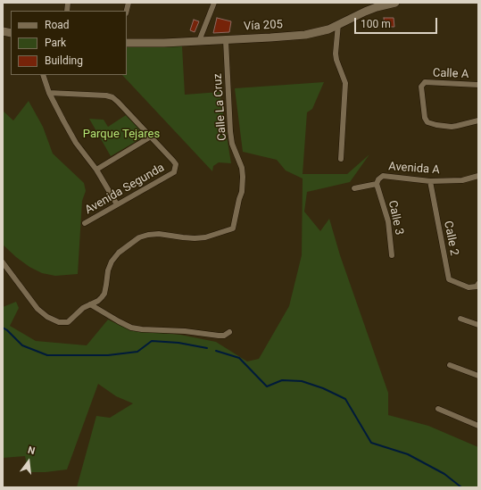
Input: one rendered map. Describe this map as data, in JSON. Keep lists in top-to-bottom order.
{
  "streets": {
    "main road": ["Vía 205"],
    "street": [
      "Calle A",
      "Calle La Cruz",
      "Avenida A",
      "Avenida Segunda",
      "Calle 3",
      "Calle 2"
    ]
  },
  "crossings": [
    ["Vía 205", "Calle La Cruz"],
    ["Avenida A", "Calle 3"],
    ["Avenida A", "Calle 2"]
  ],
  "parks": ["Parque Tejares"],
  "legend": ["Road", "Park", "Building"],
  "scale_bar": "100 m",
  "north": "top"
}
